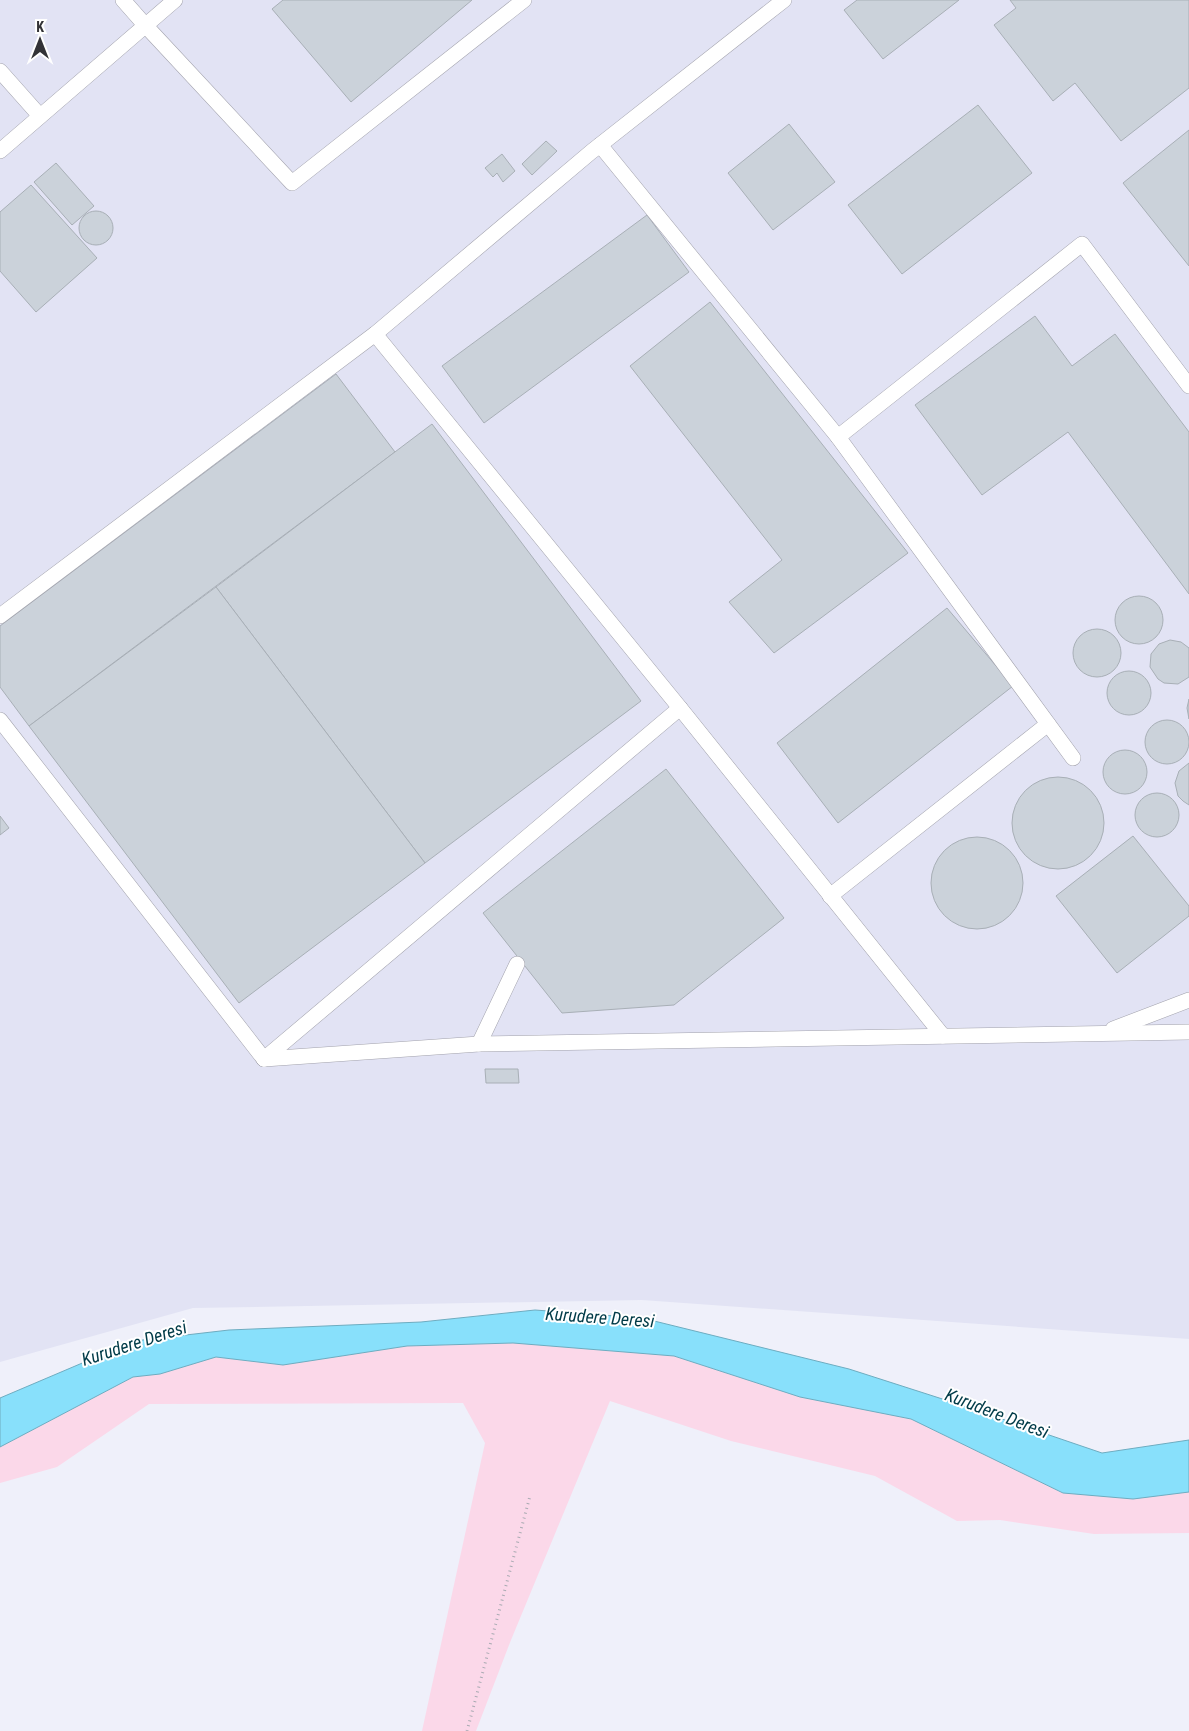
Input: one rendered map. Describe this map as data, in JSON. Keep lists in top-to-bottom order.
{
  "water": ["Kurudere Deresi"],
  "north": "top"
}
